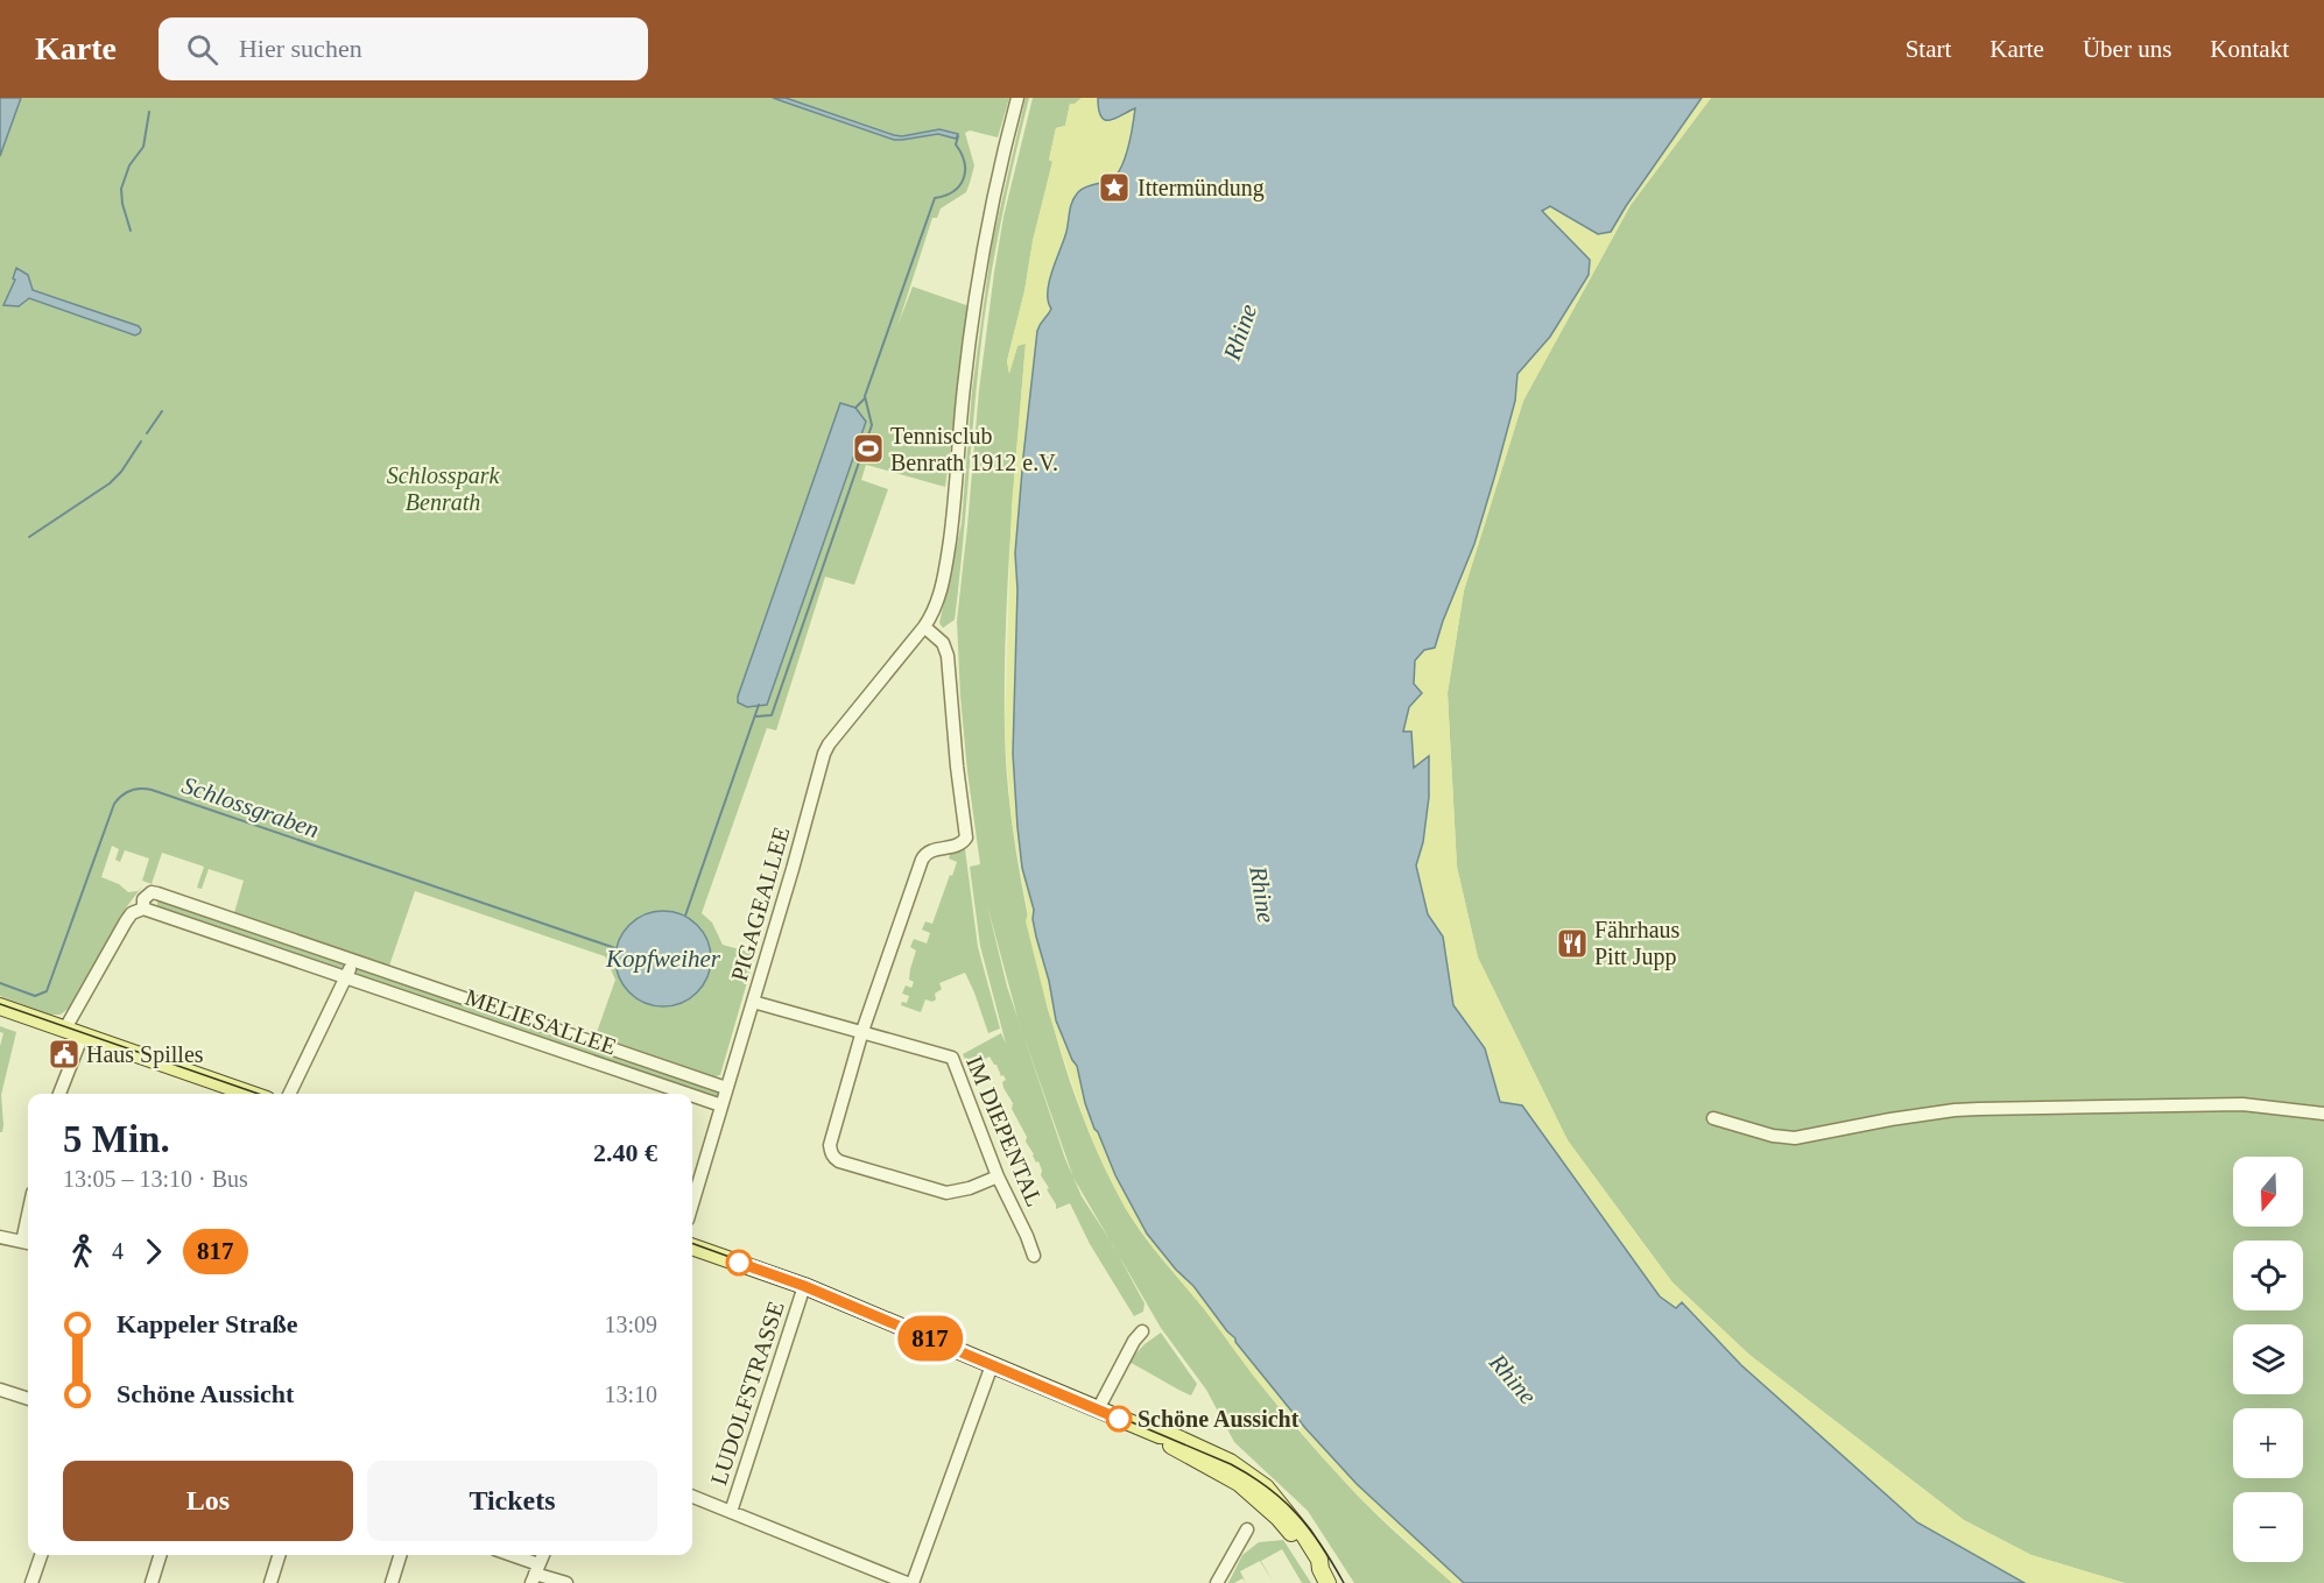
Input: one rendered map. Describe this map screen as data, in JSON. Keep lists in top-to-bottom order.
{
  "streets": {
    "street": [
      "PIGAGEALLEE",
      "MELIESALLEE",
      "IM DIEPENTAL",
      "LUDOLFSTRASSE"
    ]
  },
  "crossings": [
    ["PIGAGEALLEE", "MELIESALLEE"],
    ["PIGAGEALLEE", "IM DIEPENTAL"]
  ],
  "water": ["Rhine", "Schlossgraben", "Kopfweiher"],
  "parks": ["Schlosspark Benrath"],
  "places": {
    "place": ["Ittermündung"],
    "sports": ["Tennisclub Benrath 1912 e.V."],
    "restaurant": ["Fährhaus Pitt Jupp"],
    "public building": ["Haus Spilles"],
    "other": ["Schöne Aussicht"]
  },
  "lines": ["bus line 817"],
  "north": "bottom",
  "page": {
    "header": "Karte",
    "search": "Hier suchen",
    "nav": [
      "Start",
      "Karte",
      "Über uns",
      "Kontakt"
    ],
    "on_map": "817",
    "heading": ["5 Min.", "13:05 – 13:10 · Bus", "2.40 €"],
    "map_buttons": ["+", "−"],
    "legs": ["4", "817"],
    "list": [
      {
        "name": "Kappeler Straße",
        "value": "13:09"
      },
      {
        "name": "Schöne Aussicht",
        "value": "13:10"
      }
    ],
    "buttons": ["Los", "Tickets"]
  }
}
